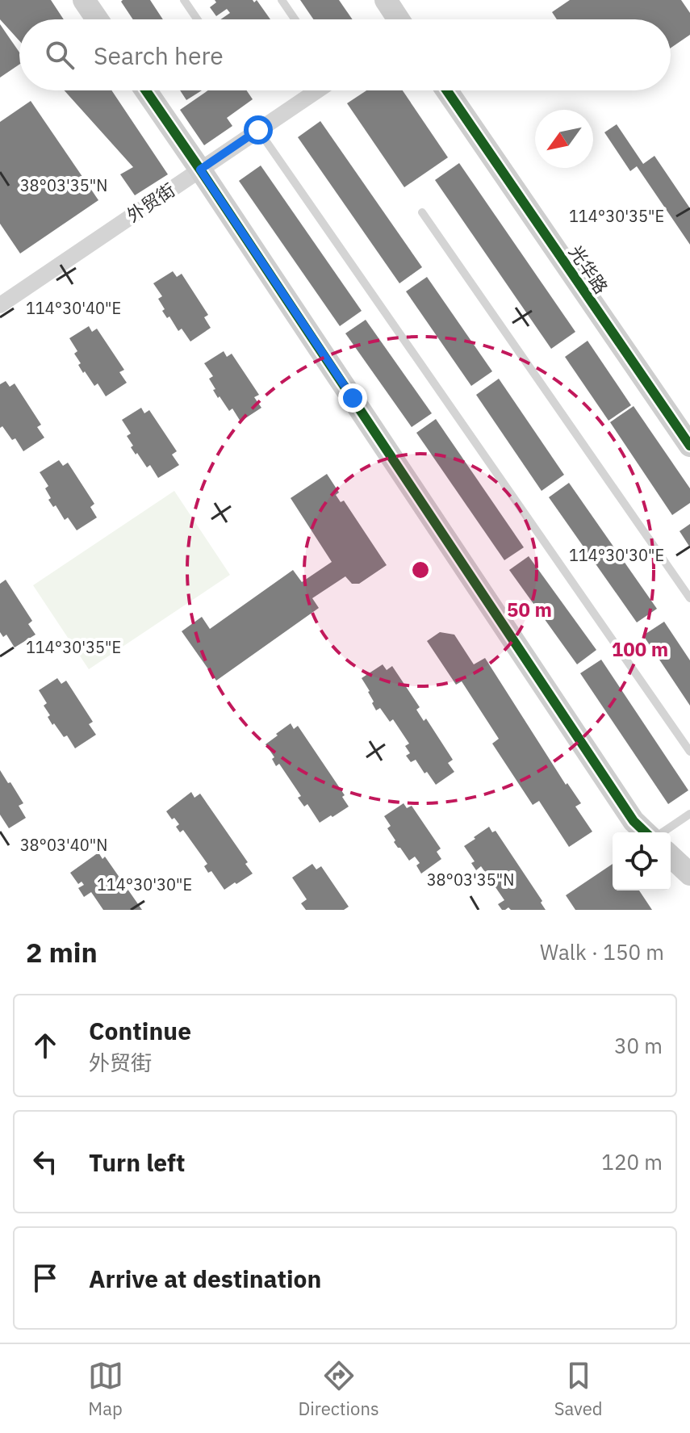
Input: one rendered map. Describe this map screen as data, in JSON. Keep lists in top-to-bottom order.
{
  "streets": {
    "street": ["外贸街", "光华路"]
  },
  "north": "bottom left",
  "page": {
    "search": "Search here",
    "heading": ["2 min", "Walk · 150 m"],
    "list": [
      ["Continue", "外贸街", "30 m"],
      ["Turn left", "120 m"],
      "Arrive at destination"
    ],
    "nav": ["Map", "Directions", "Saved"]
  },
  "coordinates": [
    "38°03'35\"N",
    "114°30'35\"E",
    "114°30'40\"E",
    "114°30'30\"E",
    "38°03'40\"N"
  ],
  "rings": ["50 m", "100 m"]
}
